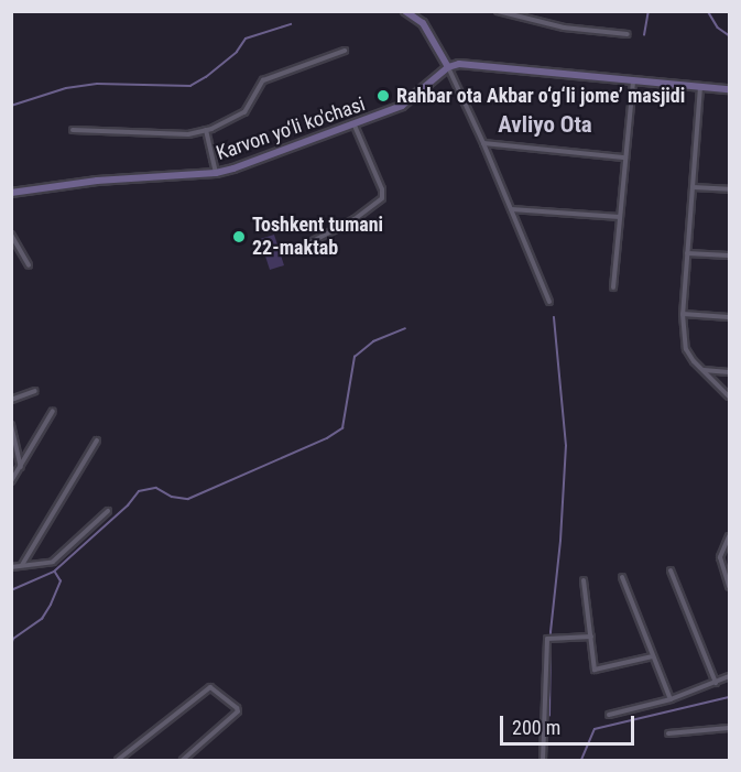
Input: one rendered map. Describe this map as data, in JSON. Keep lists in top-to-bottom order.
{
  "streets": {
    "street": ["Karvon yo‘li ko'chasi"]
  },
  "districts": ["Avliyo Ota"],
  "places": ["Rahbar ota Akbar o‘g‘li jome’ masjidi", "Toshkent tumani 22-maktab"],
  "scale_bar": "200 m"
}
